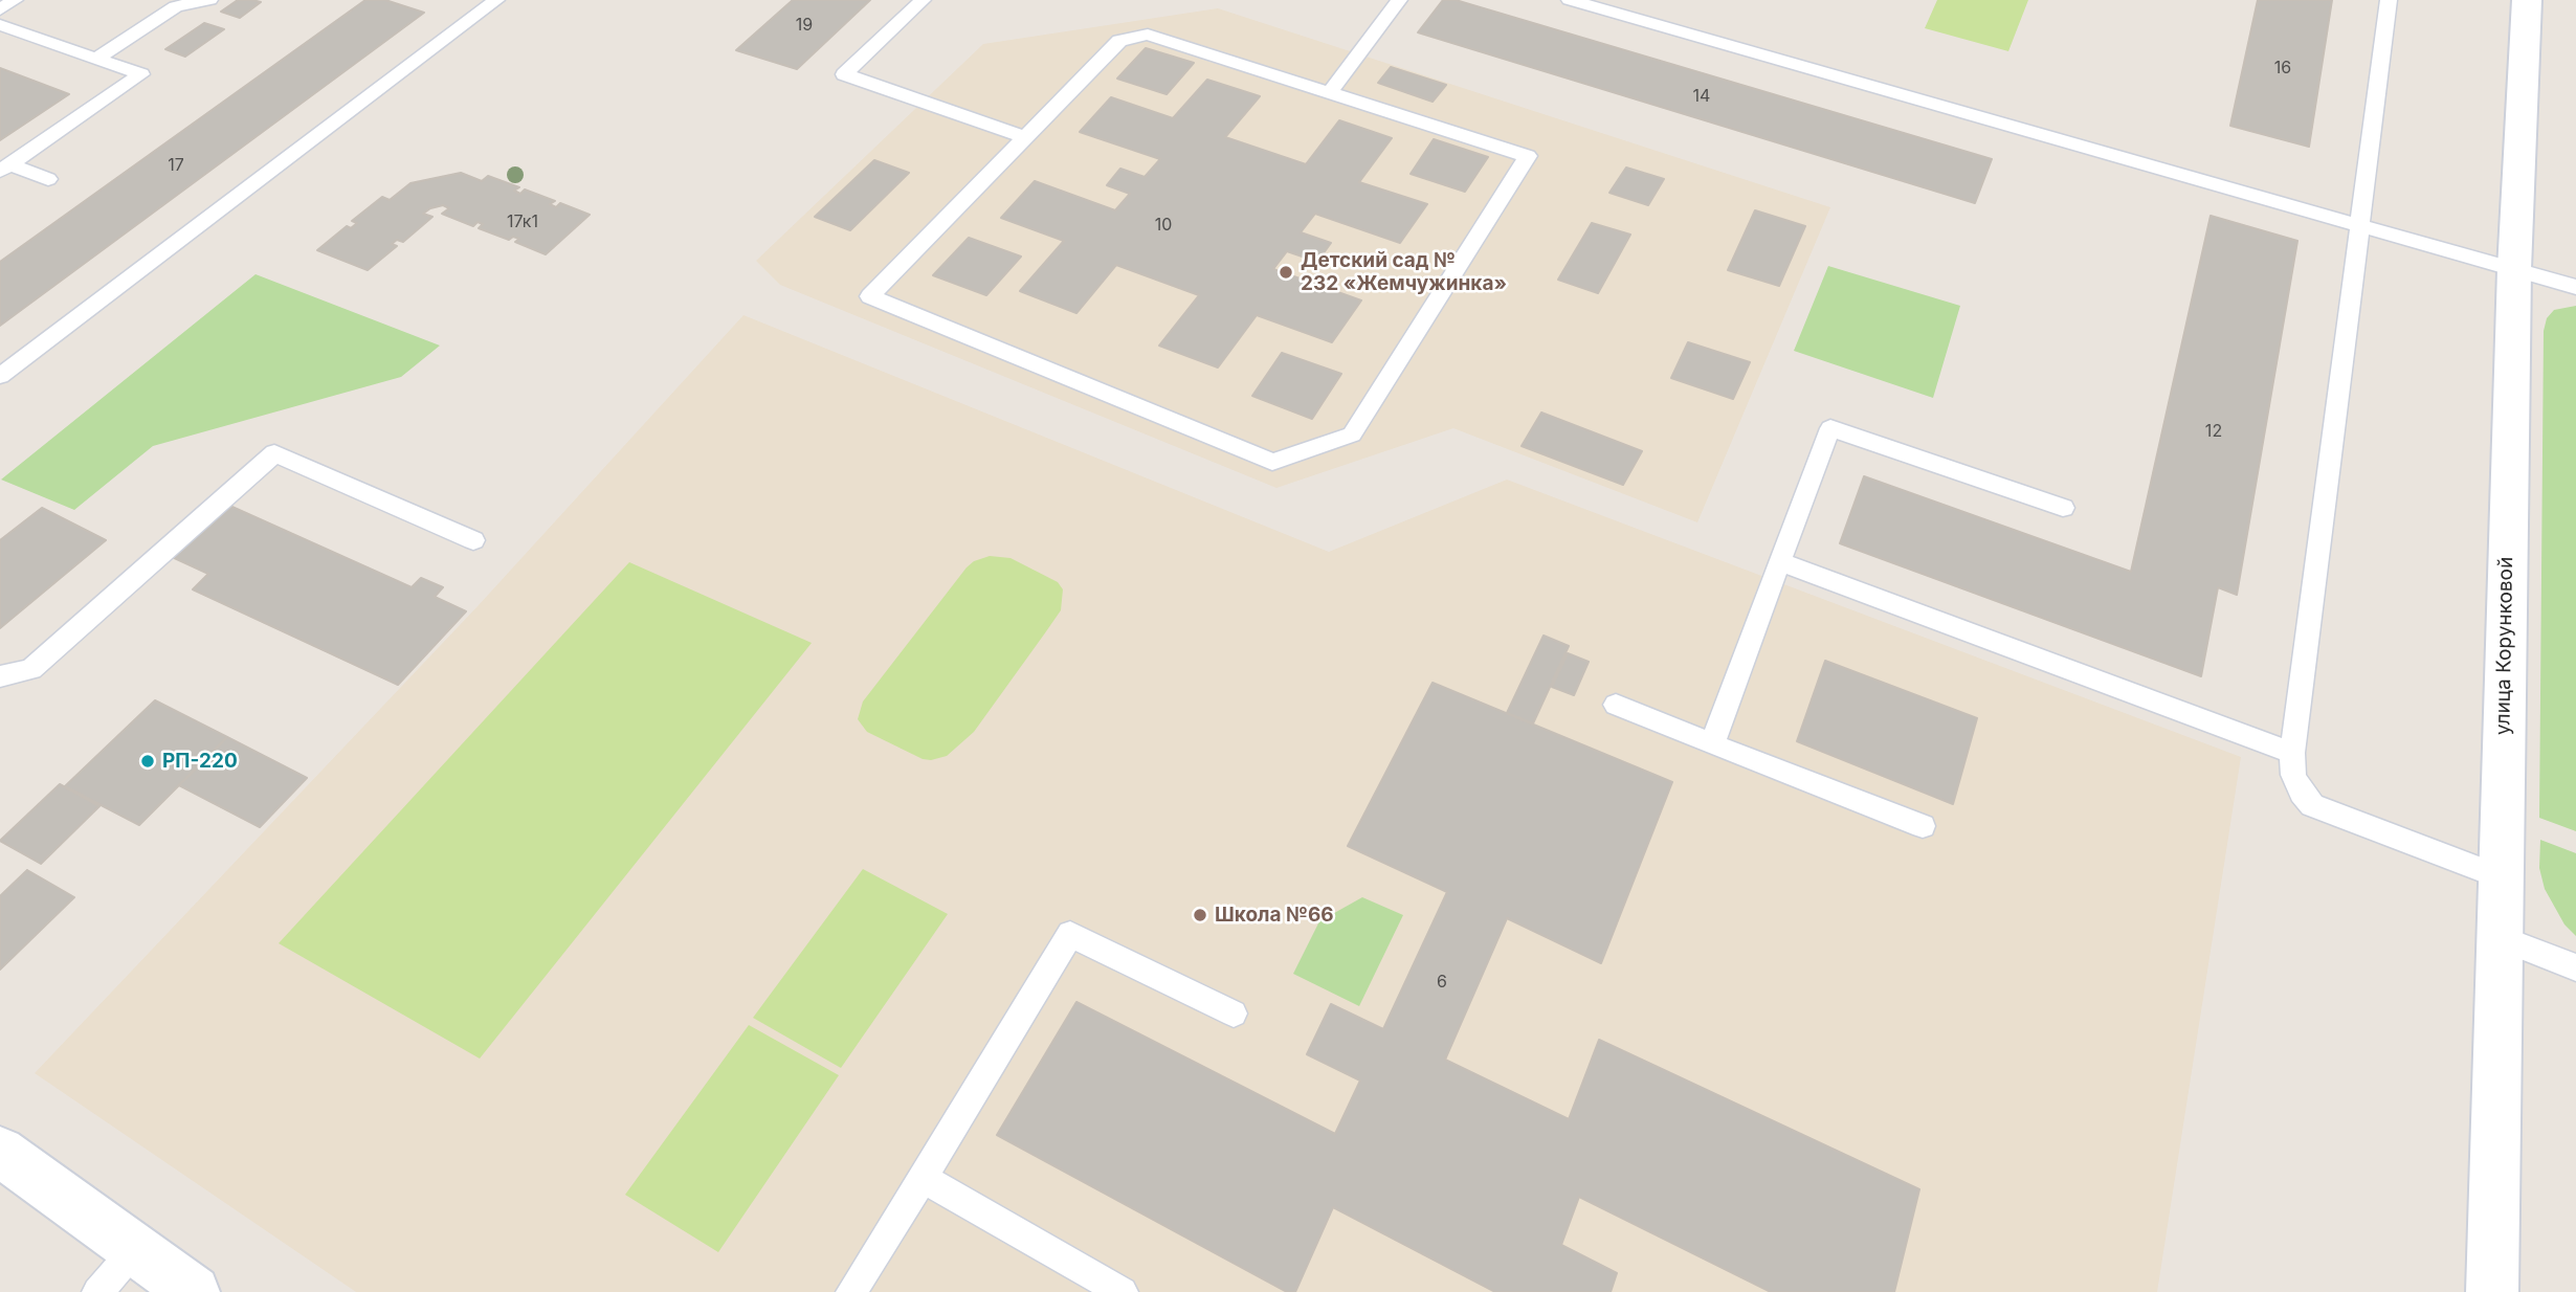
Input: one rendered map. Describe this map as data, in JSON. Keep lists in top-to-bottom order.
{
  "streets": {
    "street": ["улица Корунковой"]
  },
  "places": ["Детский сад № 232 «Жемчужинка»", "РП-220", "Школа №66"],
  "house_numbers": [
    "19",
    "16",
    "14",
    "17",
    "17к1",
    "10",
    "12",
    "6"
  ]
}
